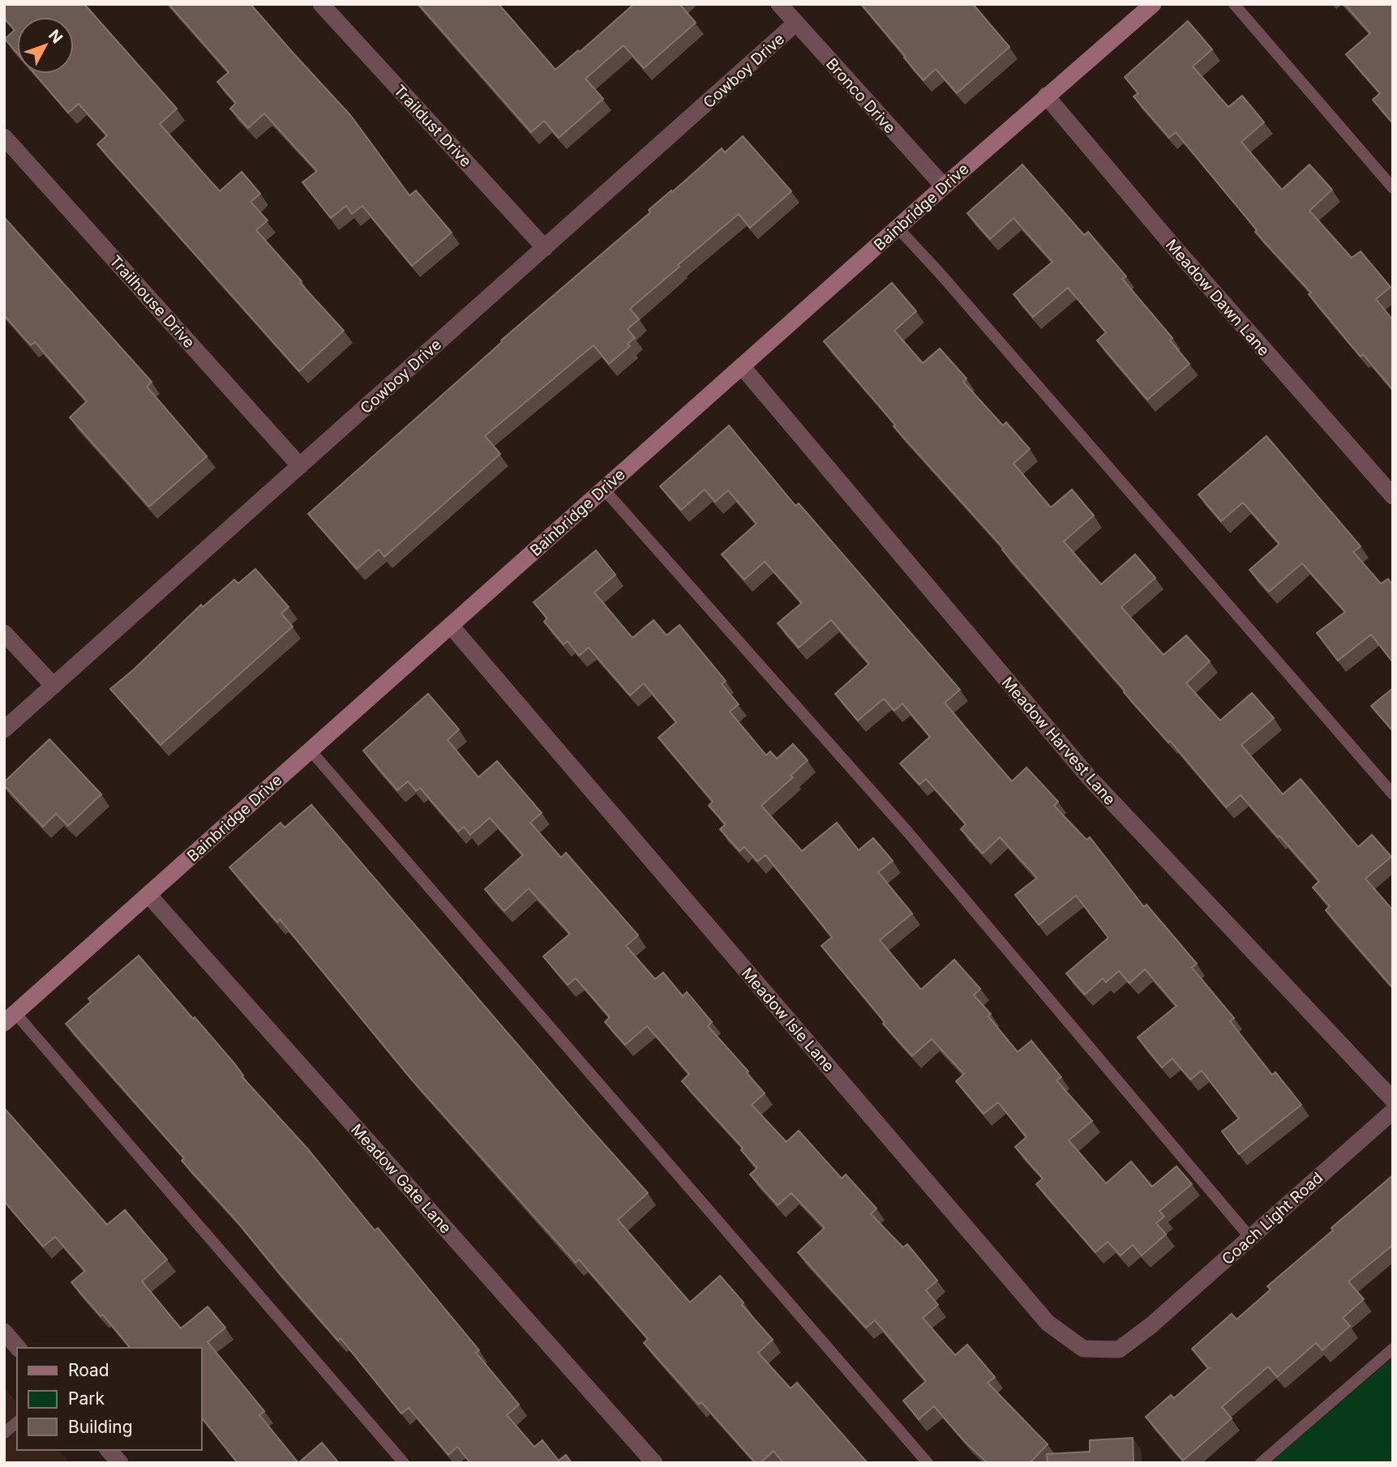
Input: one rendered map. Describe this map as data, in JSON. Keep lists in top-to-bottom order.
{
  "streets": {
    "street": [
      "Cowboy Drive",
      "Bronco Drive",
      "Traildust Drive",
      "Bainbridge Drive",
      "Meadow Dawn Lane",
      "Trailhouse Drive",
      "Meadow Harvest Lane",
      "Meadow Isle Lane",
      "Meadow Gate Lane",
      "Coach Light Road"
    ]
  },
  "crossings": [
    ["Cowboy Drive", "Bronco Drive"],
    ["Cowboy Drive", "Traildust Drive"],
    ["Cowboy Drive", "Trailhouse Drive"],
    ["Bronco Drive", "Bainbridge Drive"],
    ["Bainbridge Drive", "Meadow Dawn Lane"],
    ["Bainbridge Drive", "Meadow Harvest Lane"],
    ["Bainbridge Drive", "Meadow Isle Lane"],
    ["Bainbridge Drive", "Meadow Gate Lane"],
    ["Meadow Isle Lane", "Coach Light Road"]
  ],
  "legend": ["Road", "Park", "Building"],
  "north": "top right"
}
